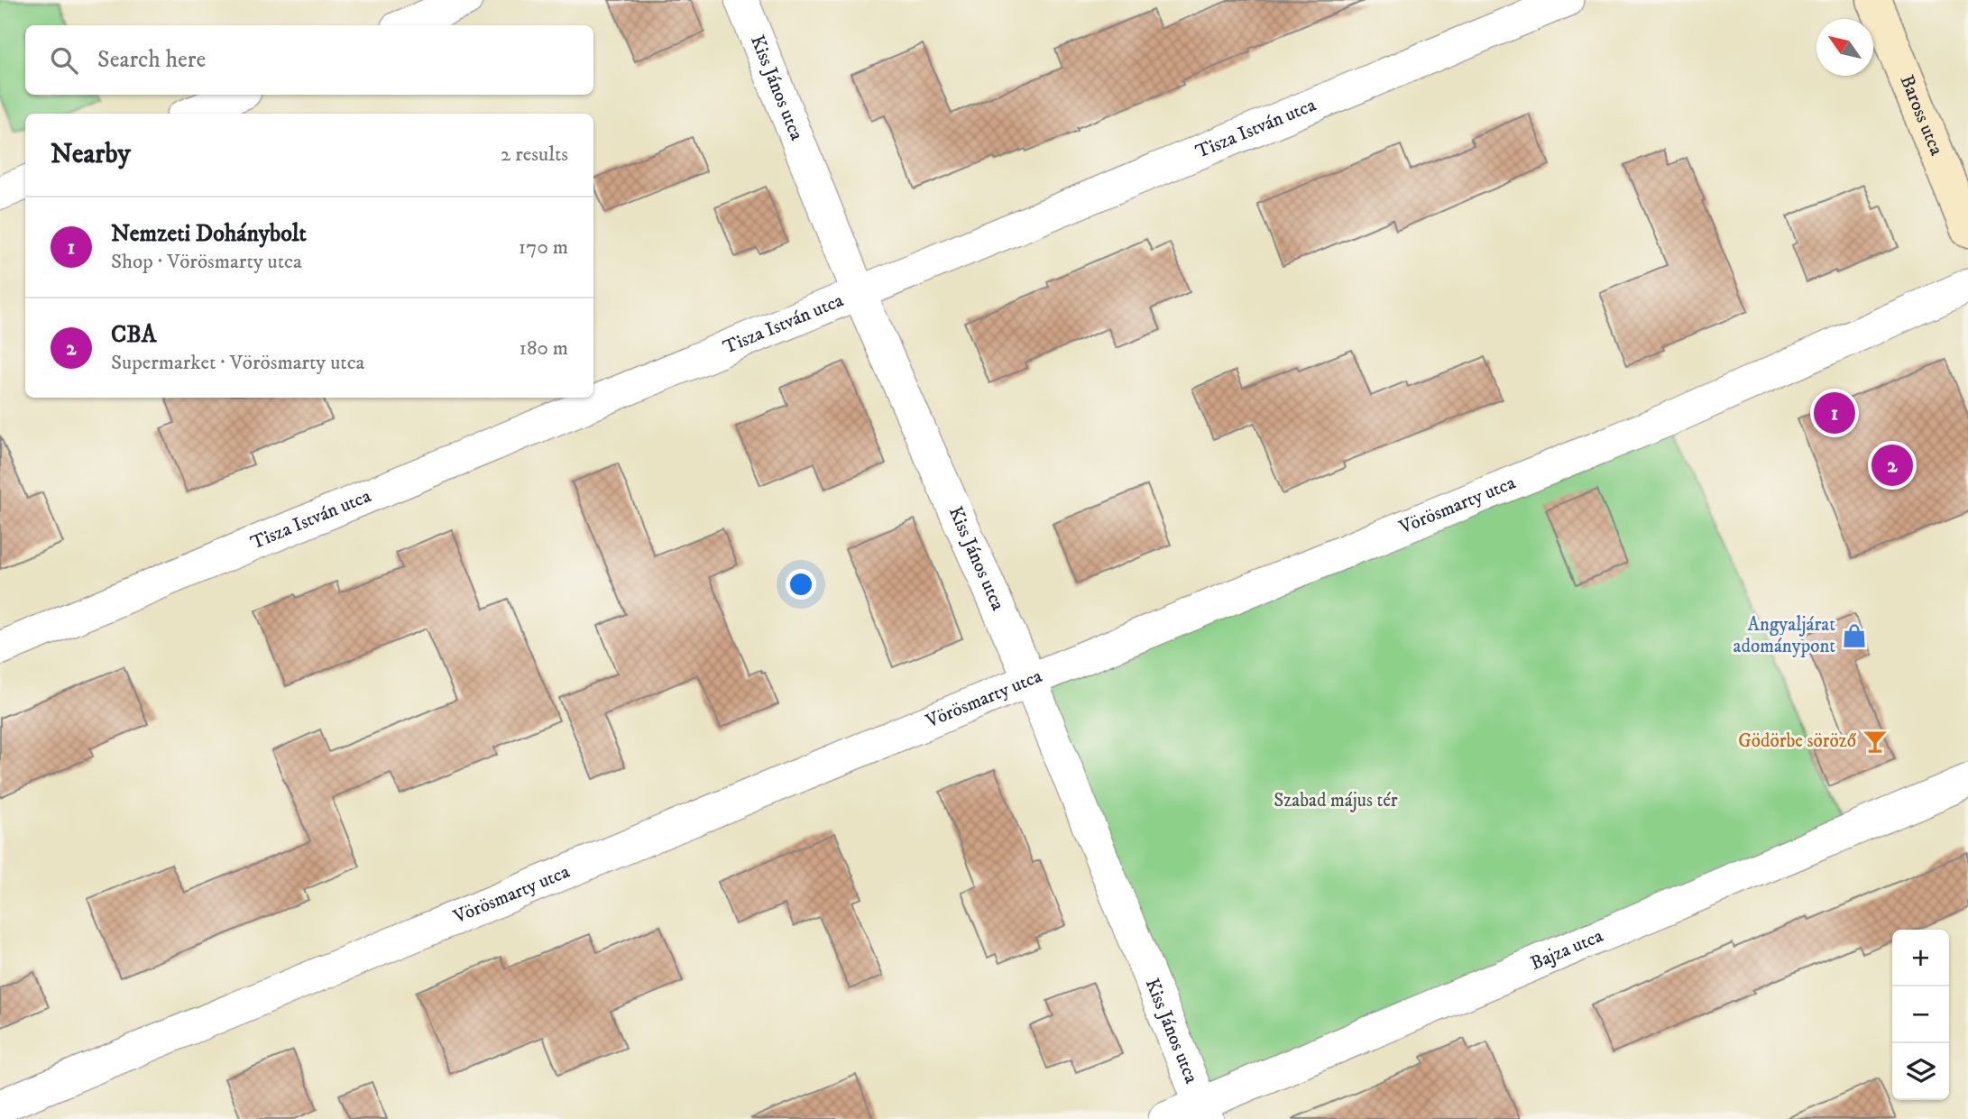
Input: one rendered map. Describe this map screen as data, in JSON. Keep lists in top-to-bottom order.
{
  "streets": {
    "street": [
      "Kiss János utca",
      "Baross utca",
      "Tisza István utca",
      "Vörösmarty utca",
      "Bajza utca"
    ]
  },
  "crossings": [
    ["Kiss János utca", "Tisza István utca"],
    ["Kiss János utca", "Vörösmarty utca"],
    ["Kiss János utca", "Bajza utca"]
  ],
  "parks": ["Szabad május tér"],
  "places": {
    "shop": ["Angyaljárat adománypont"],
    "bar": ["Gödörbe söröző"]
  },
  "north": "top left",
  "page": {
    "search": "Search here",
    "heading": ["Nearby", "2 results"],
    "list": [
      {
        "mark": "1",
        "name": "Nemzeti Dohánybolt",
        "note": "Shop · Vörösmarty utca",
        "value": "170 m"
      },
      {
        "mark": "2",
        "name": "CBA",
        "note": "Supermarket · Vörösmarty utca",
        "value": "180 m"
      }
    ],
    "pins": ["1", "2"],
    "map_buttons": ["+", "−"]
  }
}
